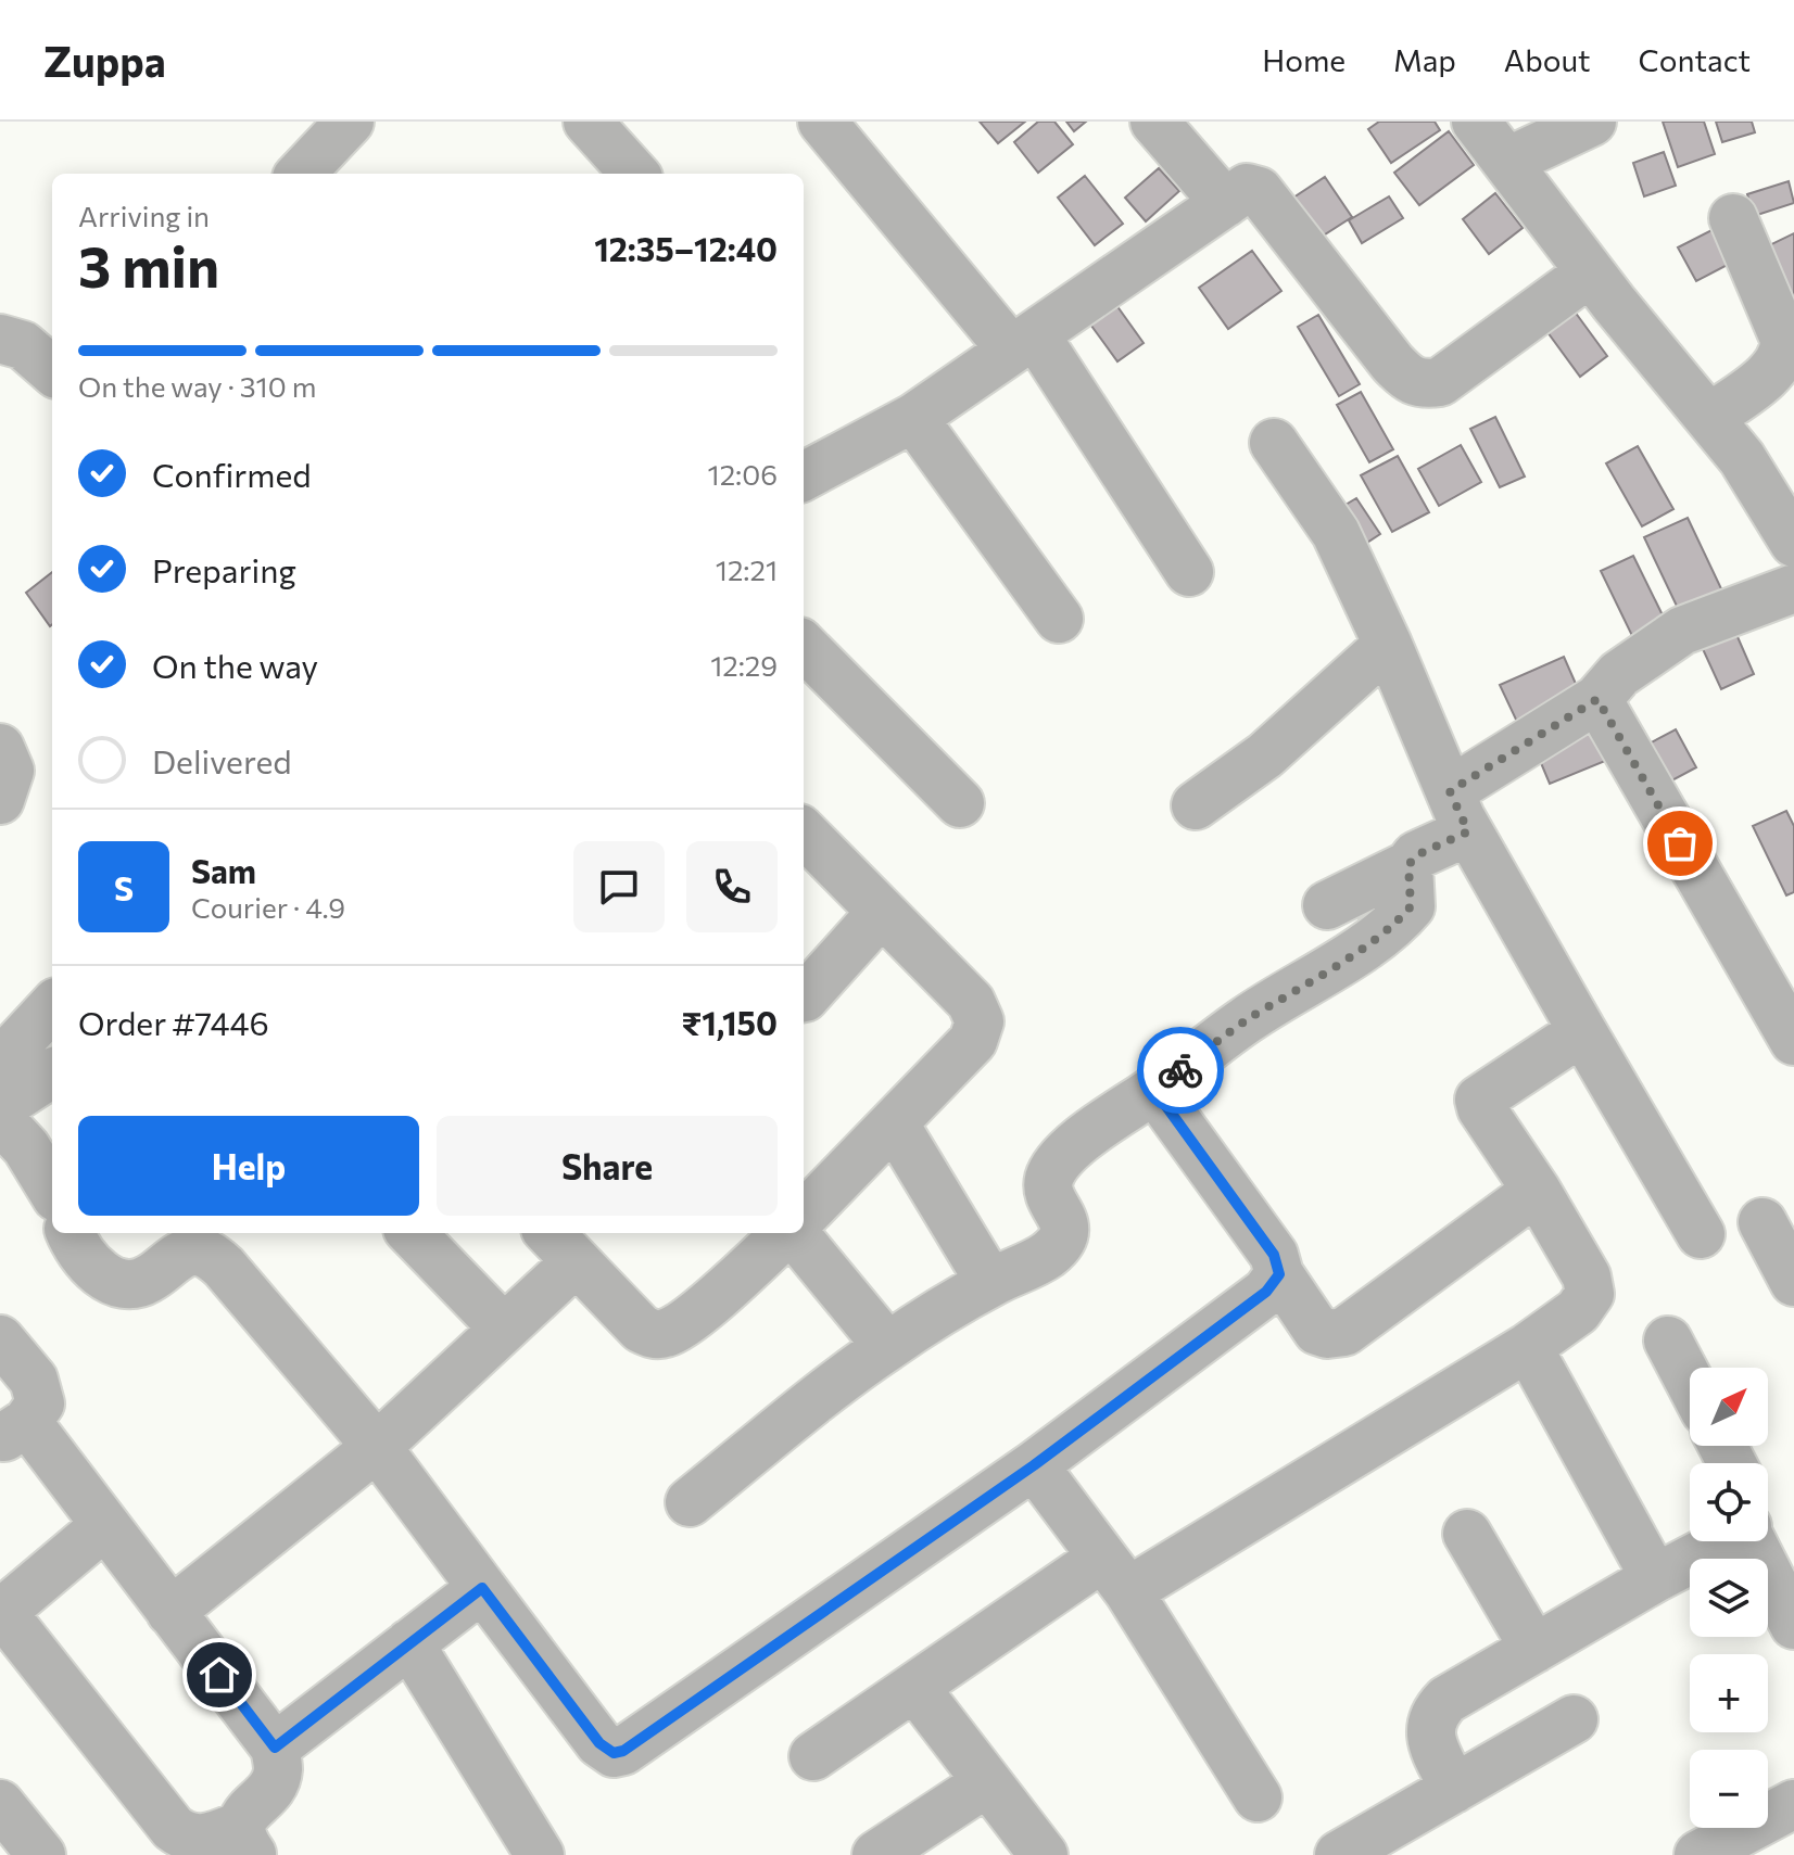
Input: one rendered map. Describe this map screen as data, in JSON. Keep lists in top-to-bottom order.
{
  "north": "top right",
  "page": {
    "header": "Zuppa",
    "nav": [
      "Home",
      "Map",
      "About",
      "Contact"
    ],
    "heading": ["3 min", "Arriving in", "12:35–12:40"],
    "panel": [
      "Sam",
      "Courier · 4.9",
      "Order #7446",
      "₹1,150"
    ],
    "bar": "On the way · 310 m",
    "list": [
      ["Confirmed", "12:06"],
      ["Preparing", "12:21"],
      ["On the way", "12:29"],
      "Delivered"
    ],
    "round": "S",
    "buttons": ["Help", "Share"],
    "map_buttons": ["+", "−"]
  }
}
